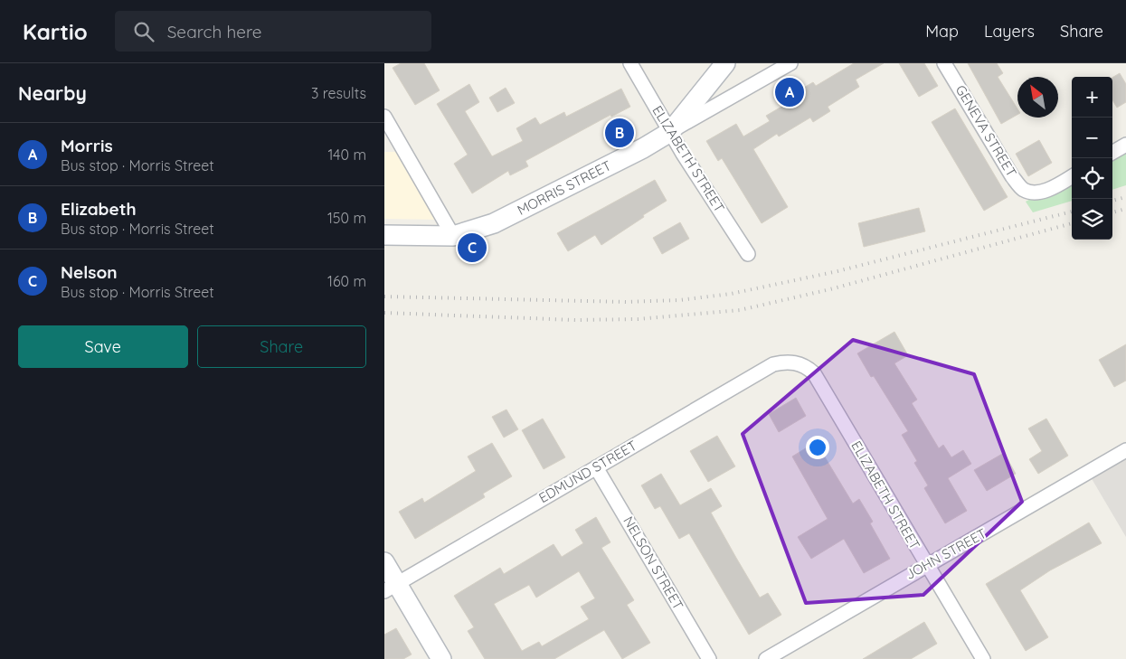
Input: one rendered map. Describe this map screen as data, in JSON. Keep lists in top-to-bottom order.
{
  "streets": {
    "street": [
      "GENEVA STREET",
      "ELIZABETH STREET",
      "MORRIS STREET",
      "EDMUND STREET",
      "JOHN STREET",
      "NELSON STREET"
    ]
  },
  "crossings": [
    ["ELIZABETH STREET", "MORRIS STREET"],
    ["ELIZABETH STREET", "EDMUND STREET"],
    ["ELIZABETH STREET", "JOHN STREET"],
    ["EDMUND STREET", "NELSON STREET"]
  ],
  "north": "top left",
  "page": {
    "header": "Kartio",
    "search": "Search here",
    "nav": ["Map", "Layers", "Share"],
    "heading": ["Nearby", "3 results"],
    "pins": ["A", "B", "C"],
    "map_buttons": ["+", "−"],
    "list": [
      {
        "mark": "A",
        "name": "Morris",
        "note": "Bus stop · Morris Street",
        "value": "140 m"
      },
      {
        "mark": "B",
        "name": "Elizabeth",
        "note": "Bus stop · Morris Street",
        "value": "150 m"
      },
      {
        "mark": "C",
        "name": "Nelson",
        "note": "Bus stop · Morris Street",
        "value": "160 m"
      }
    ],
    "buttons": ["Save", "Share"]
  }
}
